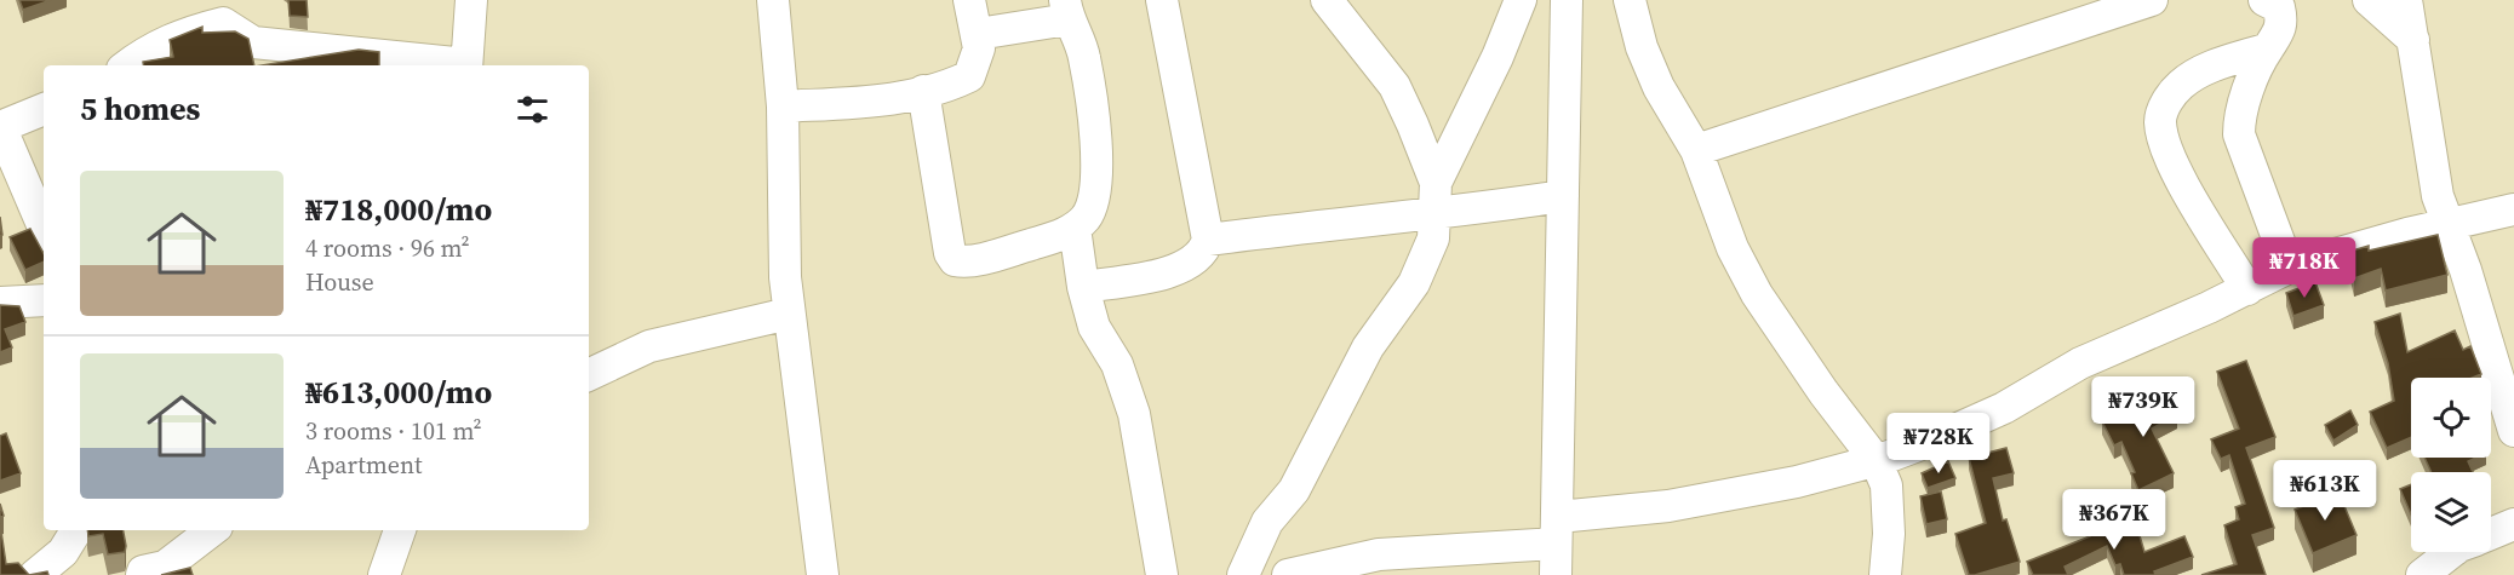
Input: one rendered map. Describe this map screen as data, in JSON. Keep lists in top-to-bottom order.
{
  "page": {
    "heading": "5 homes",
    "list": [
      {
        "name": "₦718,000/mo",
        "note": "4 rooms · 96 m² · House"
      },
      {
        "name": "₦613,000/mo",
        "note": "3 rooms · 101 m² · Apartment"
      }
    ],
    "price": [
      "₦718K",
      "₦739K",
      "₦728K",
      "₦613K",
      "₦367K"
    ]
  }
}
